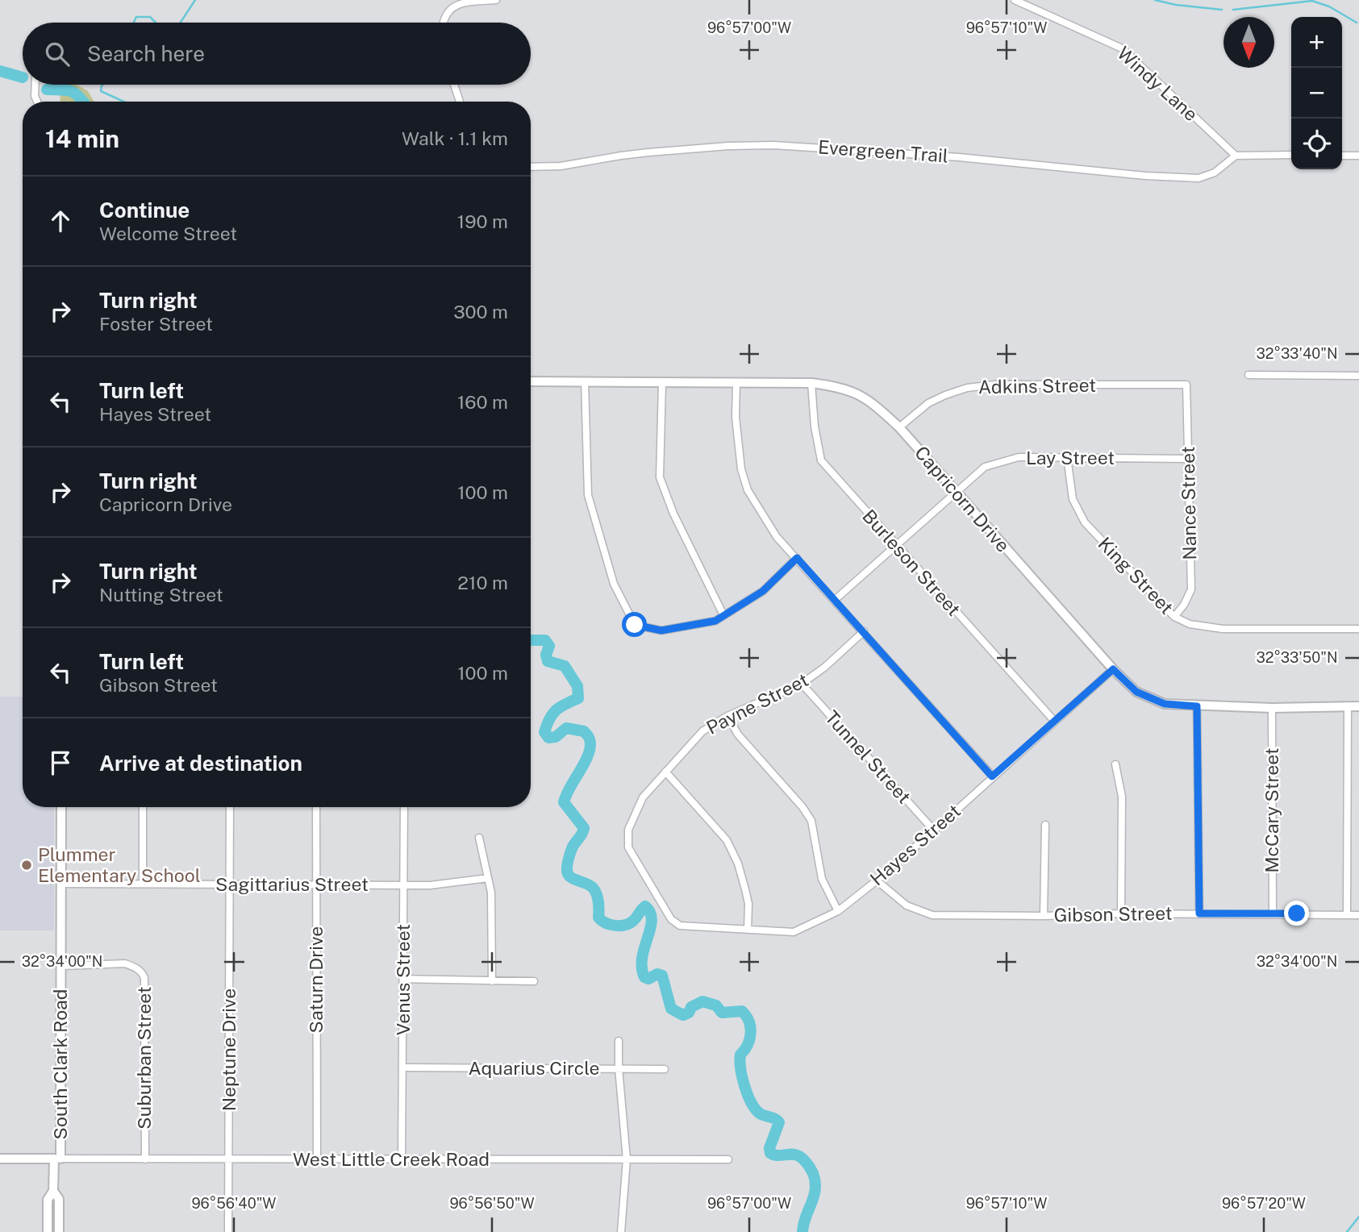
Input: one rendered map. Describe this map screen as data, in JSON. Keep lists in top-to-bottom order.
{
  "streets": {
    "street": [
      "Windy Lane",
      "Evergreen Trail",
      "Adkins Street",
      "Lay Street",
      "Capricorn Drive",
      "Nance Street",
      "Burleson Street",
      "King Street",
      "Payne Street",
      "Tunnel Street",
      "McCary Street",
      "Hayes Street",
      "Sagittarius Street",
      "Gibson Street",
      "Saturn Drive",
      "Venus Street",
      "Neptune Drive",
      "Suburban Street",
      "South Clark Road",
      "Aquarius Circle",
      "West Little Creek Road"
    ]
  },
  "crossings": [
    ["Windy Lane", "Evergreen Trail"],
    ["Adkins Street", "Capricorn Drive"],
    ["Adkins Street", "Nance Street"],
    ["Lay Street", "Capricorn Drive"],
    ["Lay Street", "Nance Street"],
    ["Lay Street", "Burleson Street"],
    ["Lay Street", "King Street"],
    ["Capricorn Drive", "Burleson Street"],
    ["Capricorn Drive", "McCary Street"],
    ["Capricorn Drive", "Hayes Street"],
    ["Nance Street", "King Street"],
    ["Burleson Street", "Hayes Street"],
    ["Payne Street", "Tunnel Street"],
    ["Payne Street", "Hayes Street"],
    ["Tunnel Street", "Hayes Street"],
    ["McCary Street", "Gibson Street"],
    ["Hayes Street", "Gibson Street"],
    ["Sagittarius Street", "Saturn Drive"],
    ["Sagittarius Street", "Venus Street"],
    ["Sagittarius Street", "Neptune Drive"],
    ["Sagittarius Street", "South Clark Road"],
    ["Saturn Drive", "West Little Creek Road"],
    ["Venus Street", "Aquarius Circle"],
    ["Venus Street", "West Little Creek Road"],
    ["Neptune Drive", "West Little Creek Road"],
    ["Suburban Street", "South Clark Road"],
    ["Suburban Street", "West Little Creek Road"],
    ["South Clark Road", "West Little Creek Road"]
  ],
  "places": ["Plummer Elementary School"],
  "north": "bottom",
  "page": {
    "map_buttons": ["+", "−"],
    "search": "Search here",
    "heading": ["14 min", "Walk · 1.1 km"],
    "list": [
      ["Continue", "Welcome Street", "190 m"],
      ["Turn right", "Foster Street", "300 m"],
      ["Turn left", "Hayes Street", "160 m"],
      ["Turn right", "Capricorn Drive", "100 m"],
      ["Turn right", "Nutting Street", "210 m"],
      ["Turn left", "Gibson Street", "100 m"],
      "Arrive at destination"
    ]
  },
  "coordinates": [
    "96°57'00\"W",
    "96°57'10\"W",
    "32°33'40\"N",
    "32°33'50\"N",
    "32°34'00\"N",
    "96°56'40\"W",
    "96°56'50\"W",
    "96°57'20\"W"
  ]
}
